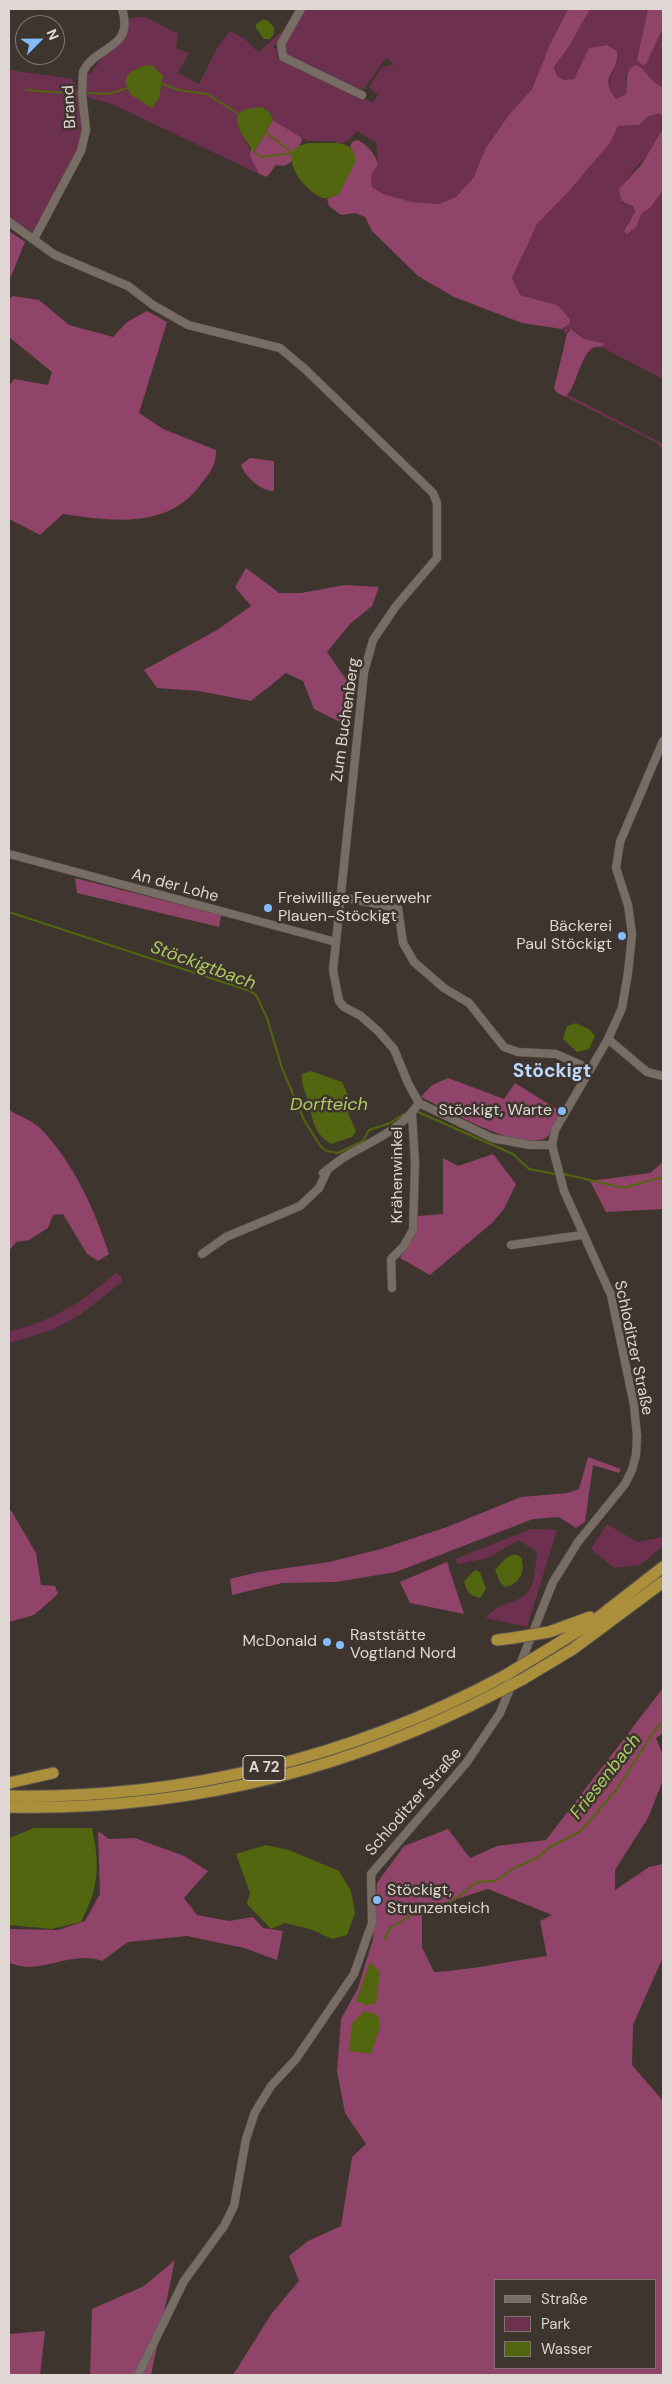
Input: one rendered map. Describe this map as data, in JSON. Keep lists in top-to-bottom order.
{
  "streets": {
    "highway": ["A 72"],
    "street": [
      "Brand",
      "Zum Buchenberg",
      "An der Lohe",
      "Krähenwinkel",
      "Schloditzer Straße"
    ]
  },
  "crossings": [
    ["Brand", "Zum Buchenberg"],
    ["Zum Buchenberg", "An der Lohe"]
  ],
  "districts": ["Stöckigt"],
  "water": ["Stöckigtbach", "Dorfteich", "Friesenbach"],
  "places": [
    "Freiwillige Feuerwehr Plauen-Stöckigt",
    "Bäckerei Paul Stöckigt",
    "Stöckigt, Warte",
    "McDonald",
    "Raststätte Vogtland Nord",
    "Stöckigt, Strunzenteich"
  ],
  "legend": ["Straße", "Park", "Wasser"],
  "north": "top right"
}
